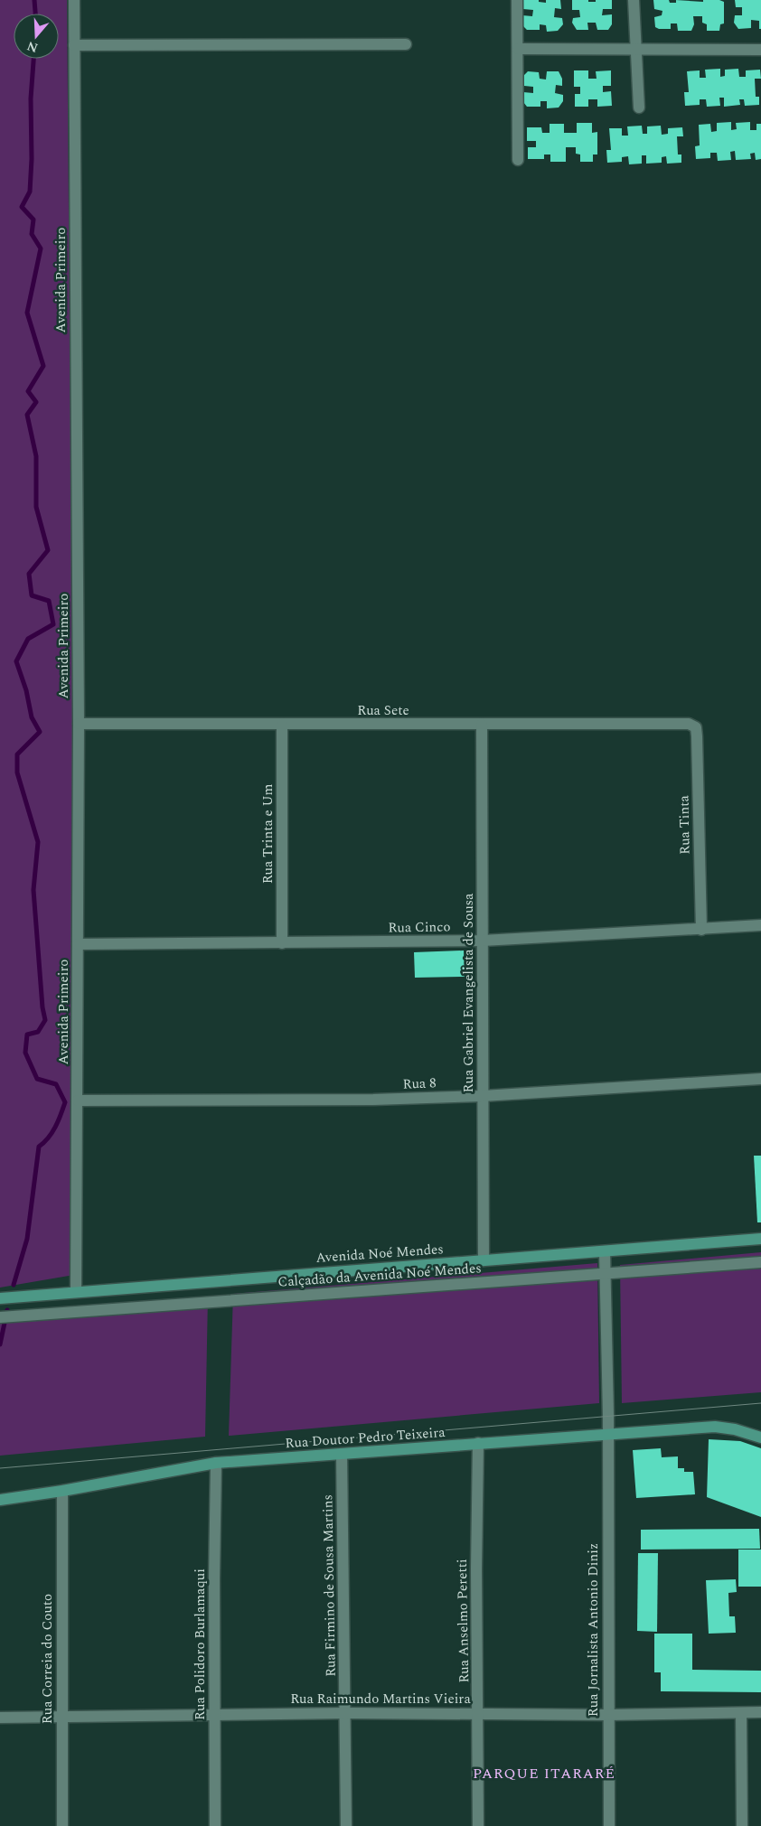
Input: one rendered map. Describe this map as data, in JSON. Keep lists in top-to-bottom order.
{
  "streets": {
    "main road": ["Avenida Noé Mendes", "Rua Doutor Pedro Teixeira"],
    "street": [
      "Avenida Primeiro",
      "Rua Sete",
      "Rua Tinta",
      "Rua Trinta e Um",
      "Rua Cinco",
      "Rua Gabriel Evangelista de Sousa",
      "Rua 8",
      "Calçadão da Avenida Noé Mendes",
      "Rua Firmino de Sousa Martins",
      "Rua Anselmo Peretti",
      "Rua Jornalista Antonio Diniz",
      "Rua Polidoro Burlamaqui",
      "Rua Correia do Couto",
      "Rua Raimundo Martins Vieira"
    ]
  },
  "crossings": [
    ["Avenida Primeiro", "Rua Sete"],
    ["Avenida Primeiro", "Rua Cinco"],
    ["Avenida Primeiro", "Rua 8"],
    ["Avenida Primeiro", "Avenida Noé Mendes"],
    ["Rua Sete", "Rua Tinta"],
    ["Rua Sete", "Rua Trinta e Um"],
    ["Rua Sete", "Rua Gabriel Evangelista de Sousa"],
    ["Rua Tinta", "Rua Cinco"],
    ["Rua Trinta e Um", "Rua Cinco"],
    ["Rua Cinco", "Rua Gabriel Evangelista de Sousa"],
    ["Rua Gabriel Evangelista de Sousa", "Rua 8"],
    ["Rua Gabriel Evangelista de Sousa", "Avenida Noé Mendes"],
    ["Avenida Noé Mendes", "Rua Jornalista Antonio Diniz"],
    ["Calçadão da Avenida Noé Mendes", "Rua Jornalista Antonio Diniz"],
    ["Rua Doutor Pedro Teixeira", "Rua Firmino de Sousa Martins"],
    ["Rua Doutor Pedro Teixeira", "Rua Anselmo Peretti"],
    ["Rua Doutor Pedro Teixeira", "Rua Jornalista Antonio Diniz"],
    ["Rua Doutor Pedro Teixeira", "Rua Polidoro Burlamaqui"],
    ["Rua Doutor Pedro Teixeira", "Rua Correia do Couto"],
    ["Rua Firmino de Sousa Martins", "Rua Raimundo Martins Vieira"],
    ["Rua Anselmo Peretti", "Rua Raimundo Martins Vieira"],
    ["Rua Jornalista Antonio Diniz", "Rua Raimundo Martins Vieira"],
    ["Rua Polidoro Burlamaqui", "Rua Raimundo Martins Vieira"],
    ["Rua Correia do Couto", "Rua Raimundo Martins Vieira"]
  ],
  "districts": ["PARQUE ITARARÉ"],
  "north": "bottom"
}
